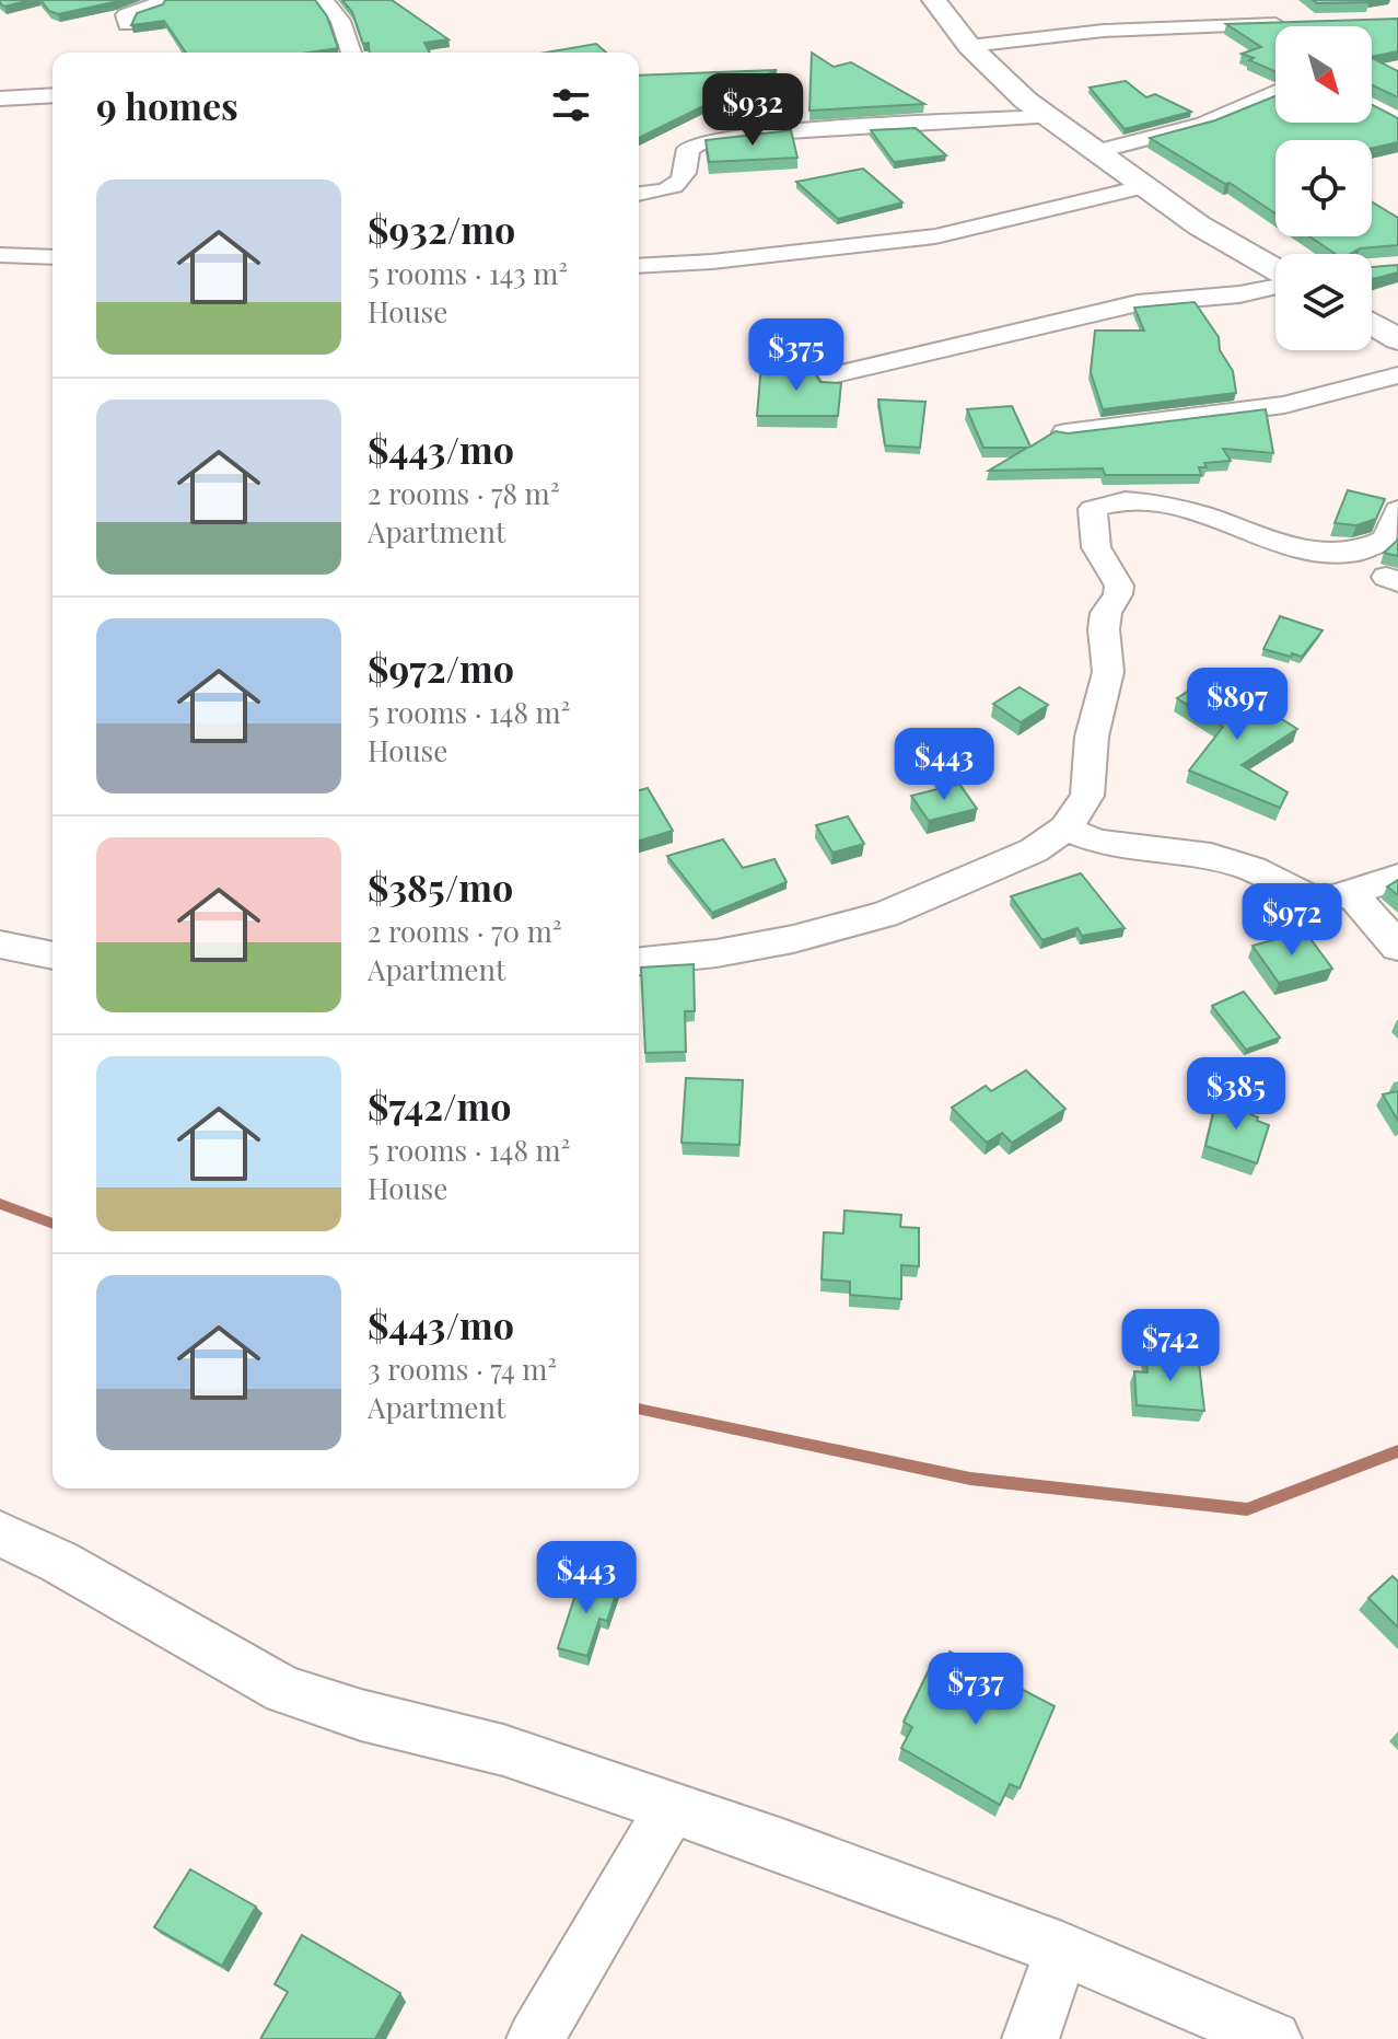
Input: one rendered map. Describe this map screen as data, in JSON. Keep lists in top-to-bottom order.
{
  "north": "bottom right",
  "page": {
    "heading": "9 homes",
    "price": [
      "$932",
      "$375",
      "$897",
      "$443",
      "$972",
      "$385",
      "$742",
      "$443",
      "$737"
    ],
    "list": [
      {
        "name": "$932/mo",
        "note": "5 rooms · 143 m² · House"
      },
      {
        "name": "$443/mo",
        "note": "2 rooms · 78 m² · Apartment"
      },
      {
        "name": "$972/mo",
        "note": "5 rooms · 148 m² · House"
      },
      {
        "name": "$385/mo",
        "note": "2 rooms · 70 m² · Apartment"
      },
      {
        "name": "$742/mo",
        "note": "5 rooms · 148 m² · House"
      },
      {
        "name": "$443/mo",
        "note": "3 rooms · 74 m² · Apartment"
      }
    ]
  }
}
